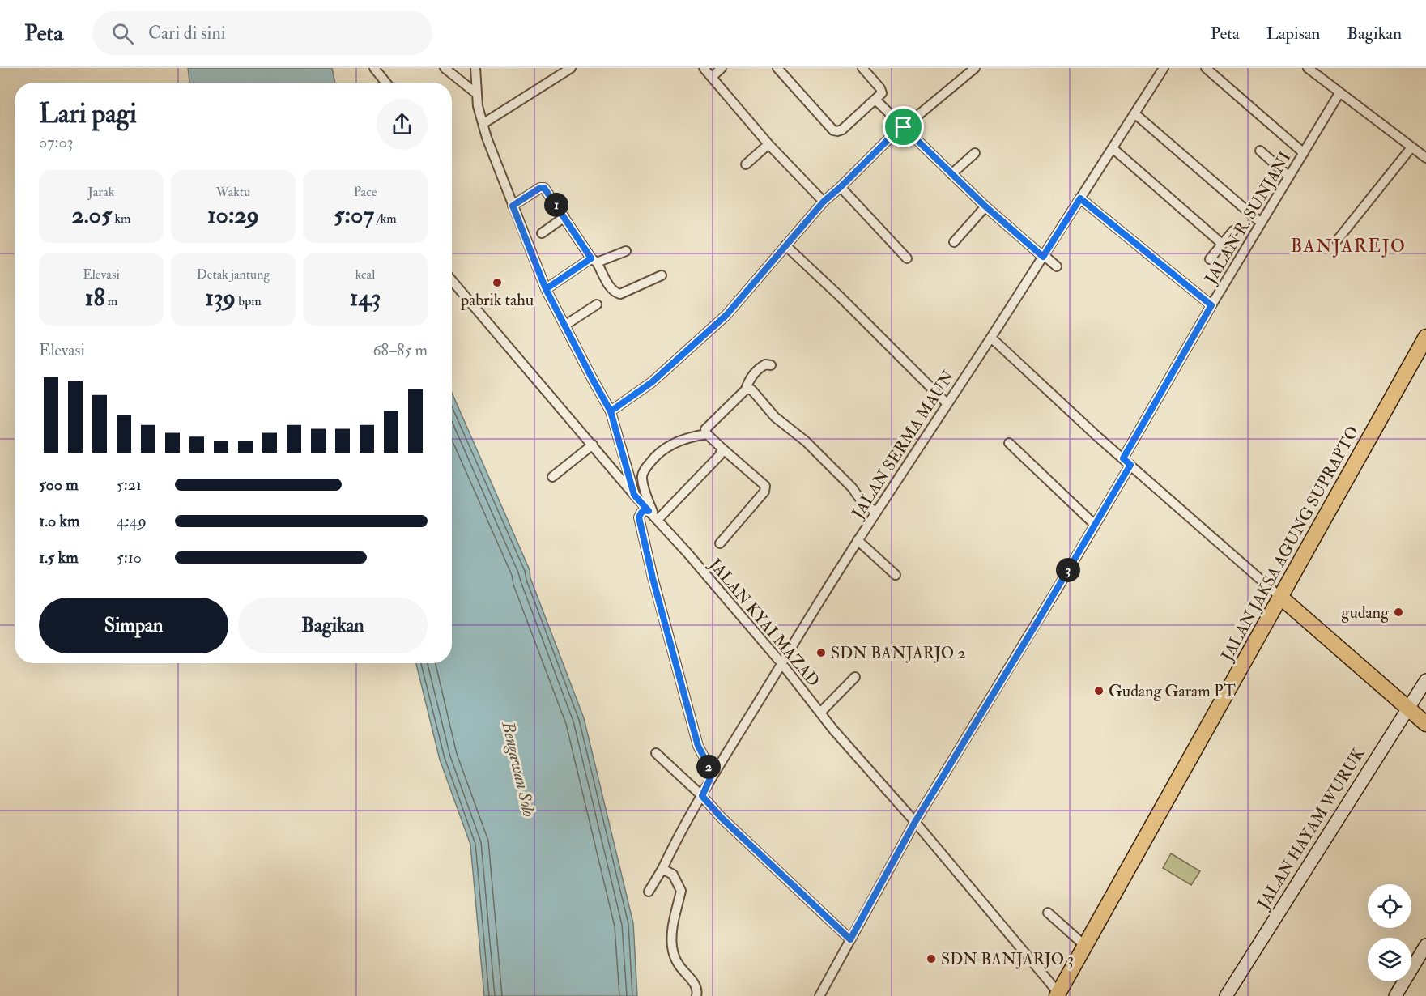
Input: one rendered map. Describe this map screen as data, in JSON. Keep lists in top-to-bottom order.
{
  "streets": {
    "main road": ["JALAN JAKSA AGUNG SUPRAPTO"],
    "street": [
      "JALAN R. SUNJANI",
      "JALAN SERMA MAUN",
      "JALAN KYAI MAZAD",
      "JALAN HAYAM WURUK"
    ]
  },
  "crossings": [
    ["JALAN R. SUNJANI", "JALAN KYAI MAZAD"],
    ["JALAN SERMA MAUN", "JALAN KYAI MAZAD"],
    ["JALAN JAKSA AGUNG SUPRAPTO", "JALAN KYAI MAZAD"]
  ],
  "districts": ["BANJAREJO"],
  "water": ["Bengawan Solo"],
  "places": [
    "pabrik tahu",
    "gudang",
    "SDN BANJARJO 2",
    "Gudang Garam PT",
    "SDN BANJARJO 3"
  ],
  "page": {
    "header": "Peta",
    "search": "Cari di sini",
    "nav": ["Peta", "Lapisan", "Bagikan"],
    "heading": ["Lari pagi", "07:03"],
    "stats": [
      ["Jarak", "2.05 km"],
      ["Waktu", "10:29"],
      ["Pace", "5:07 /km"],
      ["Elevasi", "18 m"],
      ["Detak jantung", "139 bpm"],
      ["kcal", "143"]
    ],
    "pins": ["1", "3", "2"],
    "chart": ["Elevasi", "68–85 m"],
    "list": [
      {
        "name": "500 m",
        "note": "5:21"
      },
      {
        "name": "1.0 km",
        "note": "4:49"
      },
      {
        "name": "1.5 km",
        "note": "5:10"
      }
    ],
    "buttons": ["Simpan", "Bagikan"]
  }
}
